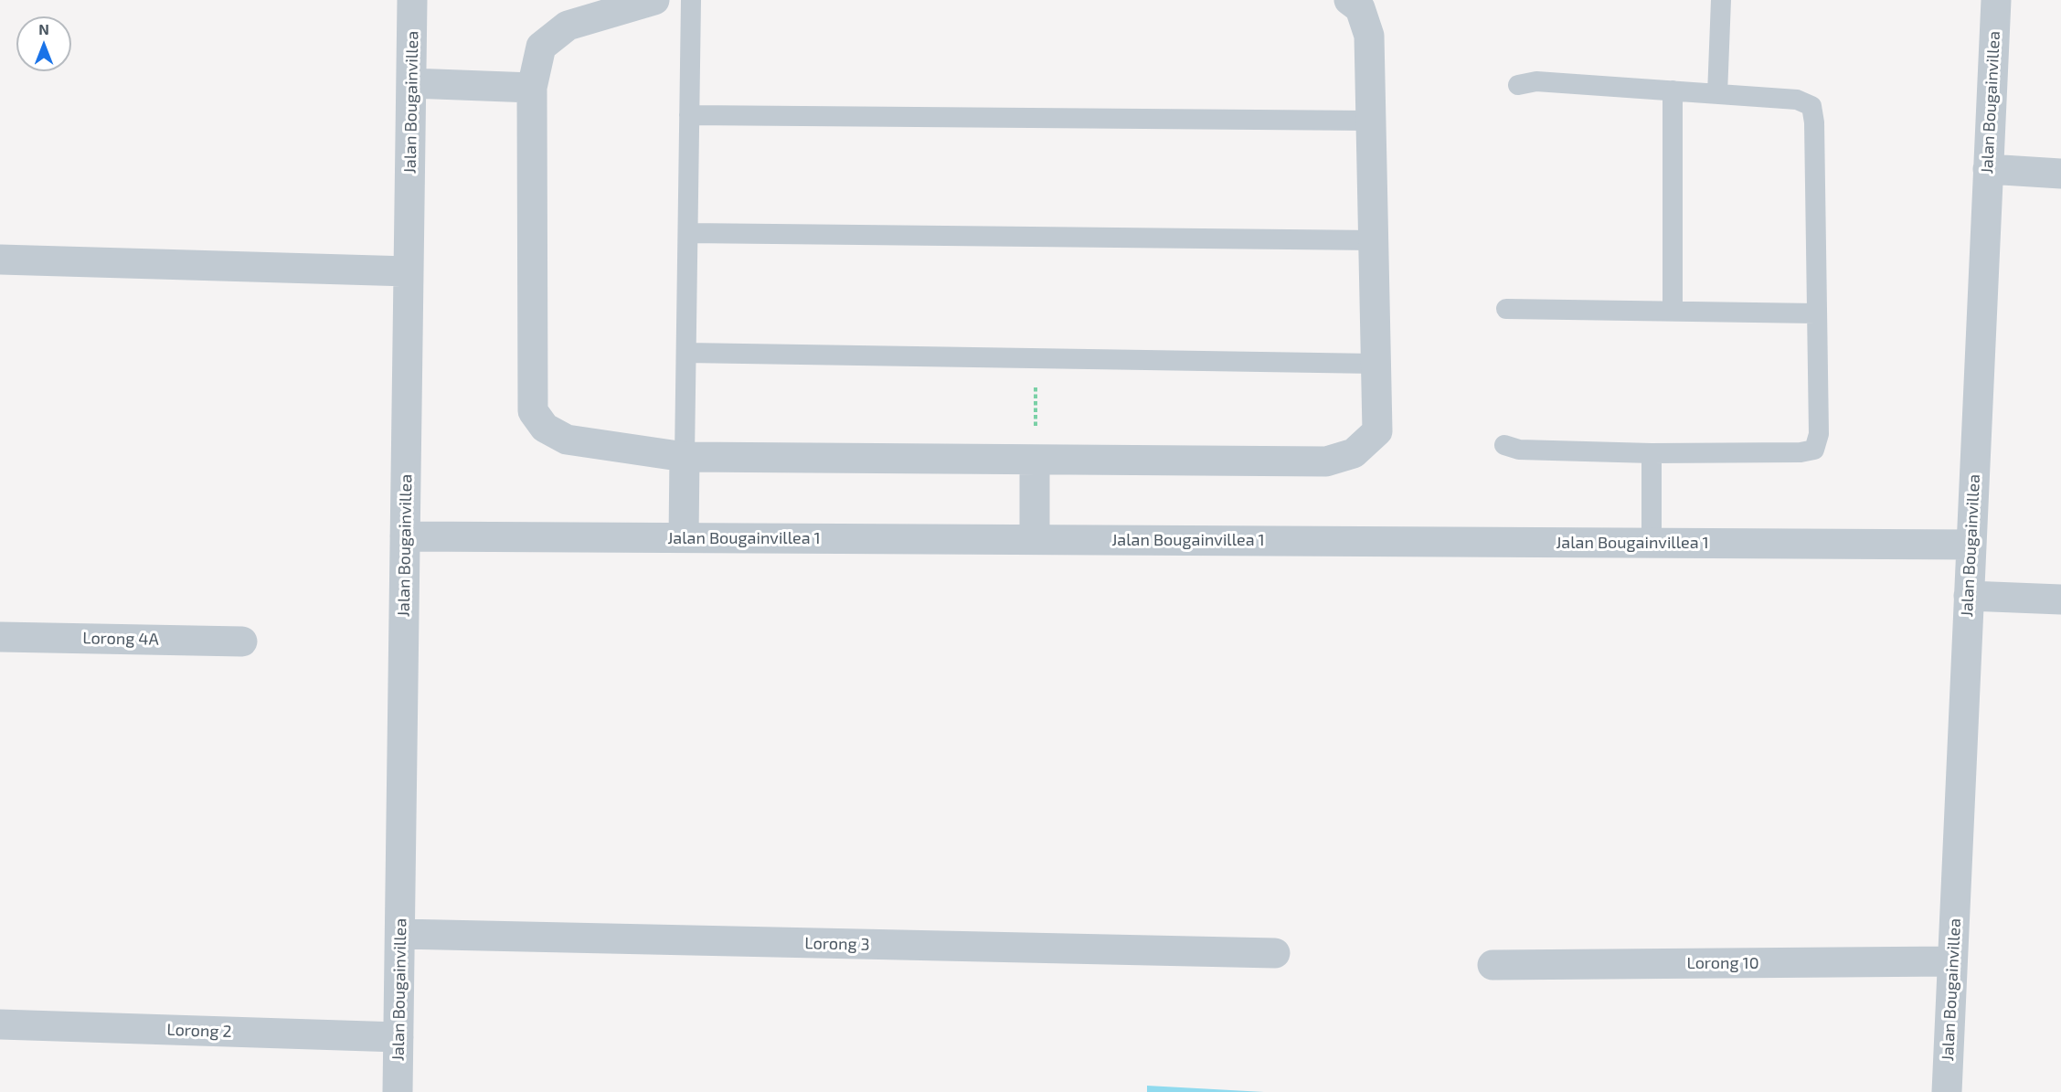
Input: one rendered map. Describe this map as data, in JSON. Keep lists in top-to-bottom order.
{
  "streets": {
    "street": [
      "Jalan Bougainvillea",
      "Jalan Bougainvillea 1",
      "Lorong 4A",
      "Lorong 3",
      "Lorong 10",
      "Lorong 2"
    ]
  },
  "crossings": [
    ["Jalan Bougainvillea", "Jalan Bougainvillea 1"],
    ["Jalan Bougainvillea", "Lorong 3"],
    ["Jalan Bougainvillea", "Lorong 10"],
    ["Jalan Bougainvillea", "Lorong 2"]
  ],
  "north": "top"
}
